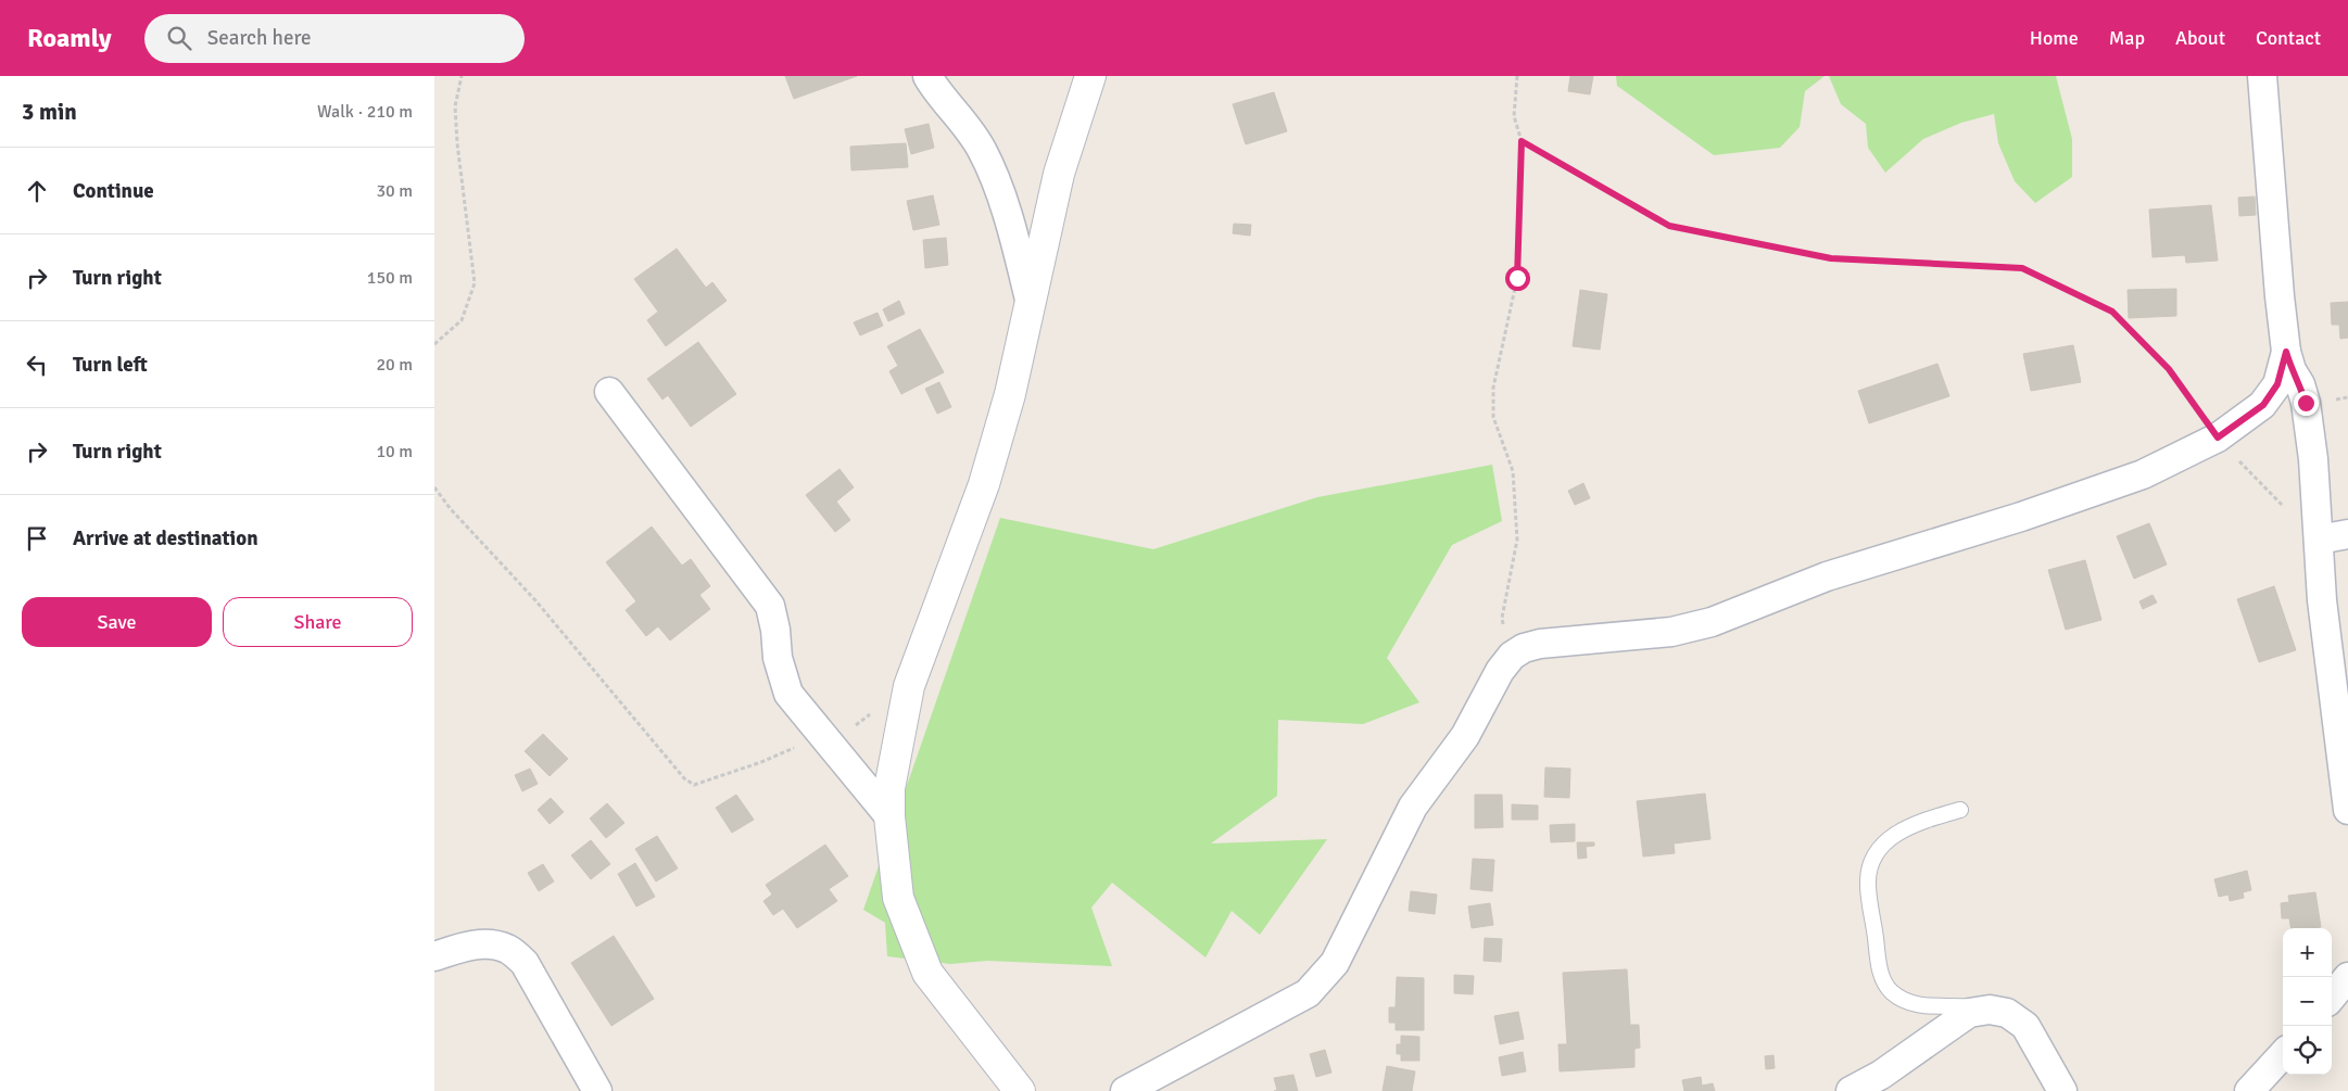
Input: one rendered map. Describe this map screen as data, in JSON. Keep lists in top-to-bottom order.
{
  "page": {
    "header": "Roamly",
    "search": "Search here",
    "nav": [
      "Home",
      "Map",
      "About",
      "Contact"
    ],
    "heading": ["3 min", "Walk · 210 m"],
    "list": [
      ["Continue", "30 m"],
      ["Turn right", "150 m"],
      ["Turn left", "20 m"],
      ["Turn right", "10 m"],
      "Arrive at destination"
    ],
    "buttons": ["Save", "Share"],
    "map_buttons": ["+", "−"]
  }
}
